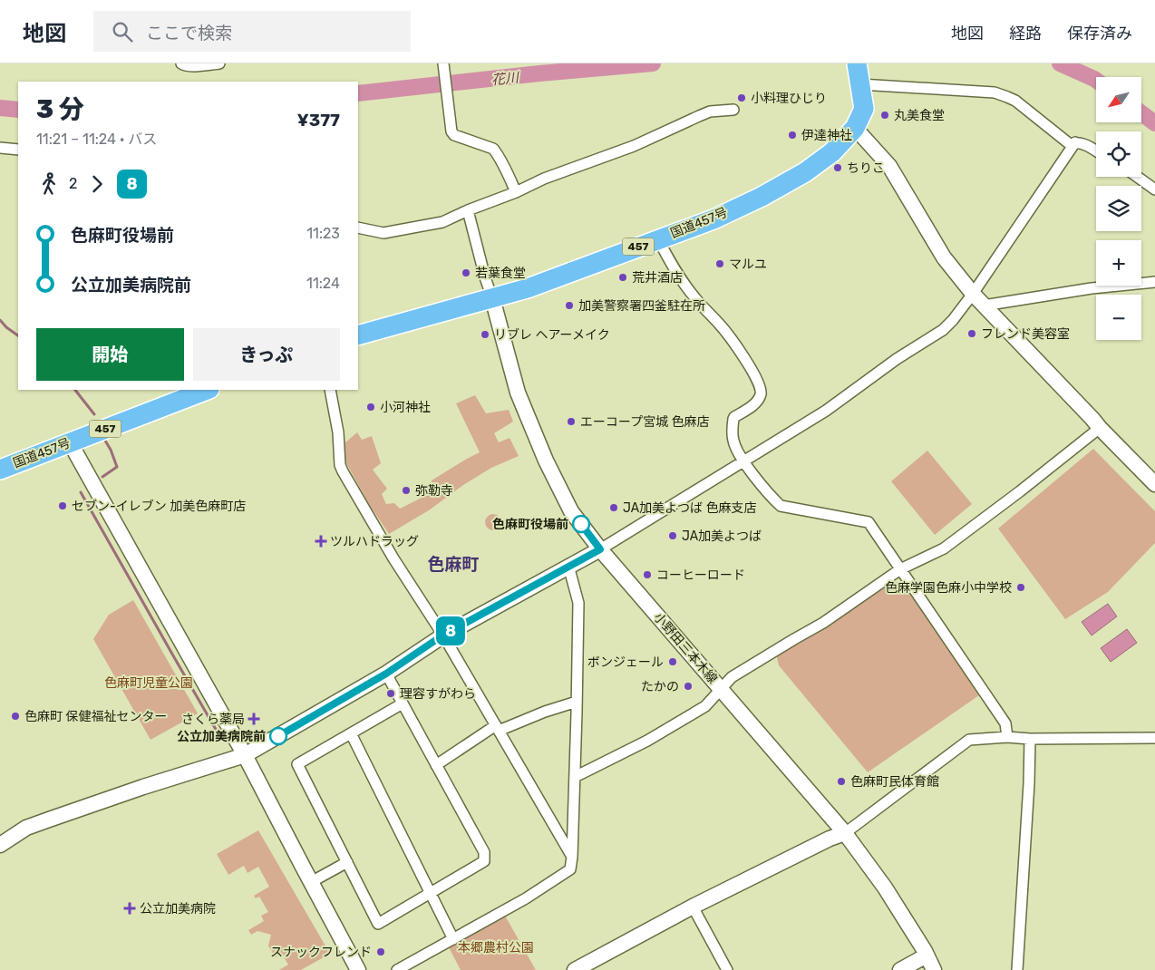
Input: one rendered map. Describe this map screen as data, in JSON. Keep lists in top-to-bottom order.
{
  "streets": {
    "highway": ["国道457号", "457"],
    "street": ["小野田三本木線"]
  },
  "crossings": [
    ["国道457号", "小野田三本木線"]
  ],
  "districts": ["色麻町"],
  "water": ["花川"],
  "parks": ["色麻町児童公園", "本郷農村公園"],
  "places": {
    "other": [
      "小料理ひじり",
      "丸美食堂",
      "伊達神社",
      "ちりこ",
      "マルユ",
      "若葉食堂",
      "荒井酒店",
      "加美警察署四釜駐在所",
      "フレンド美容室",
      "リブレ ヘアーメイク",
      "小河神社",
      "エーコープ宮城 色麻店",
      "弥勒寺",
      "セブン-イレブン 加美色麻町店",
      "JA加美よつば 色麻支店",
      "色麻町役場前",
      "JA加美よつば",
      "コーヒーロード",
      "色麻学園色麻小中学校",
      "ボンジェール",
      "たかの",
      "理容すがわら",
      "色麻町 保健福祉センター",
      "公立加美病院前",
      "色麻町民体育館",
      "スナックフレンド"
    ],
    "health": ["ツルハドラッグ", "さくら薬局", "公立加美病院"]
  },
  "lines": ["bus line 8"],
  "north": "bottom left",
  "page": {
    "header": "地図",
    "search": "ここで検索",
    "nav": ["地図", "経路", "保存済み"],
    "on_map": "8",
    "map_buttons": ["+", "−"],
    "heading": ["3 分", "11:21 – 11:24 · バス", "¥377"],
    "legs": ["2", "8"],
    "list": [
      {
        "name": "色麻町役場前",
        "value": "11:23"
      },
      {
        "name": "公立加美病院前",
        "value": "11:24"
      }
    ],
    "buttons": ["開始", "きっぷ"]
  }
}
